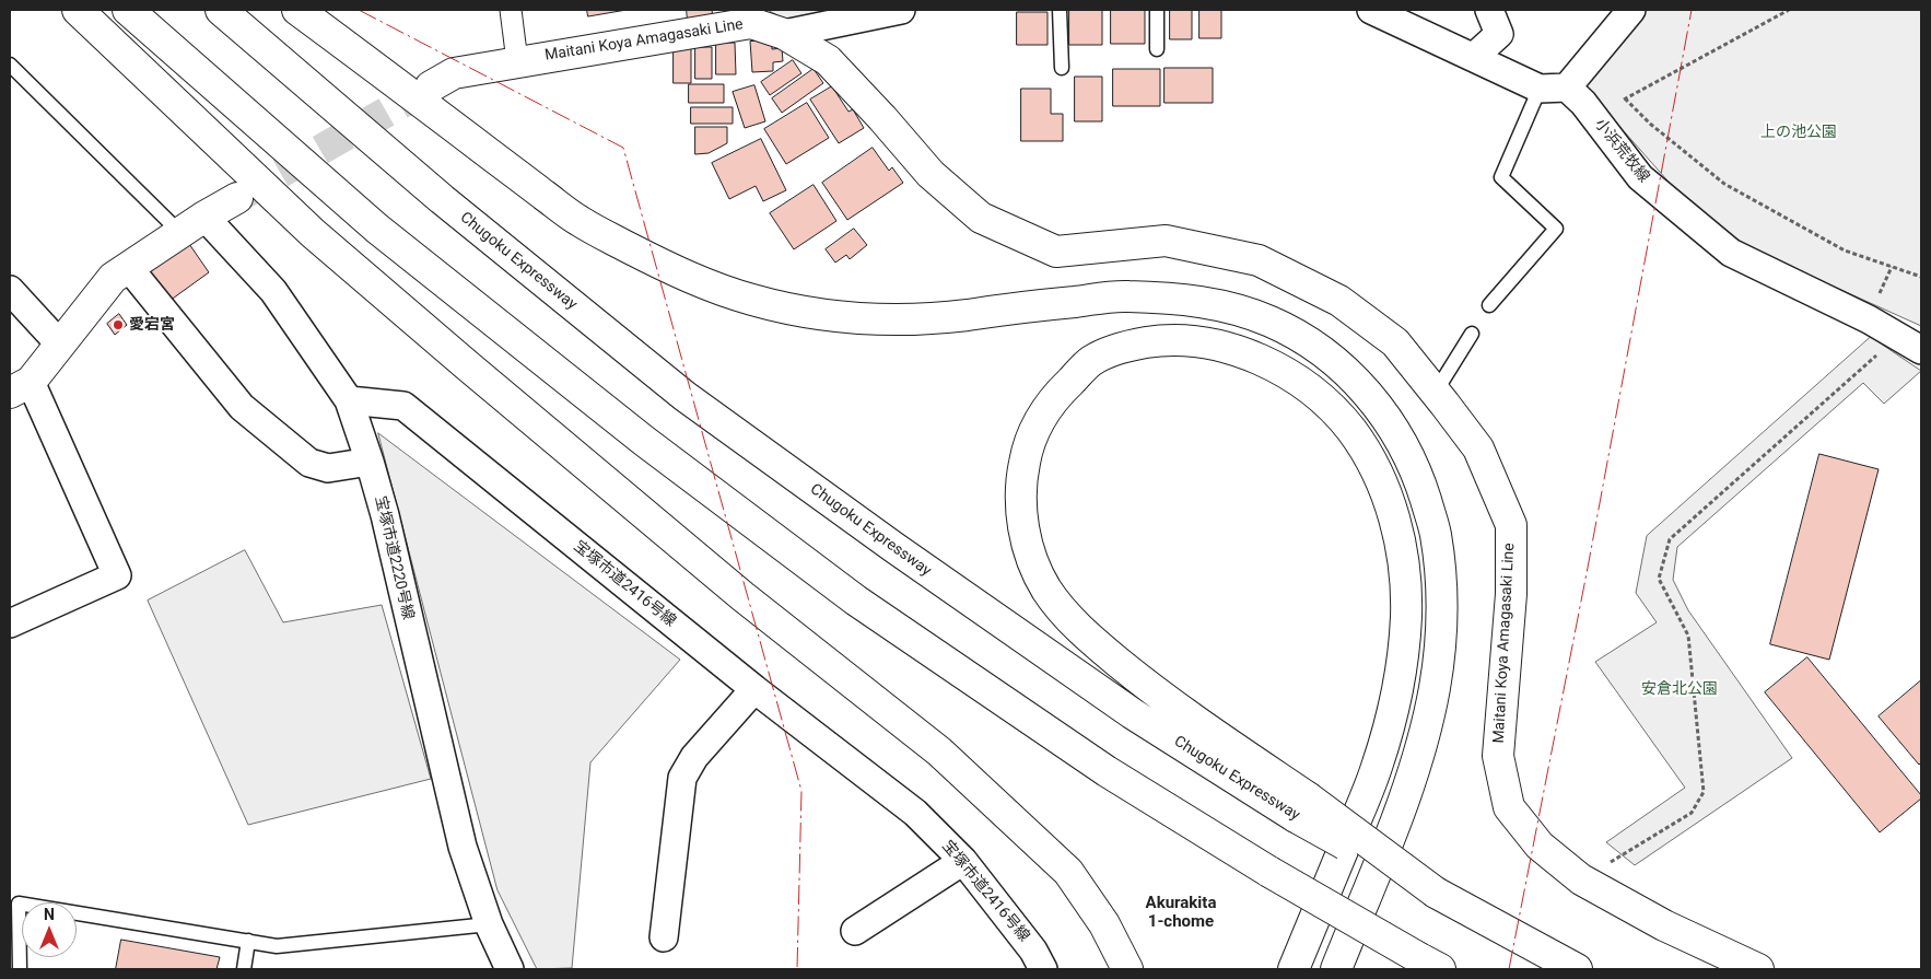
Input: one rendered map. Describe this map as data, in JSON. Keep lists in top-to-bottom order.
{
  "streets": {
    "main road": ["Maitani Koya Amagasaki Line", "Chugoku Expressway"],
    "street": ["小浜荒牧線", "宝塚市道2220号線", "宝塚市道2416号線"]
  },
  "crossings": [
    ["宝塚市道2220号線", "宝塚市道2416号線"]
  ],
  "districts": ["Akurakita 1-chome"],
  "parks": ["上の池公園", "安倉北公園"],
  "places": ["愛宕宮"],
  "north": "top"
}
